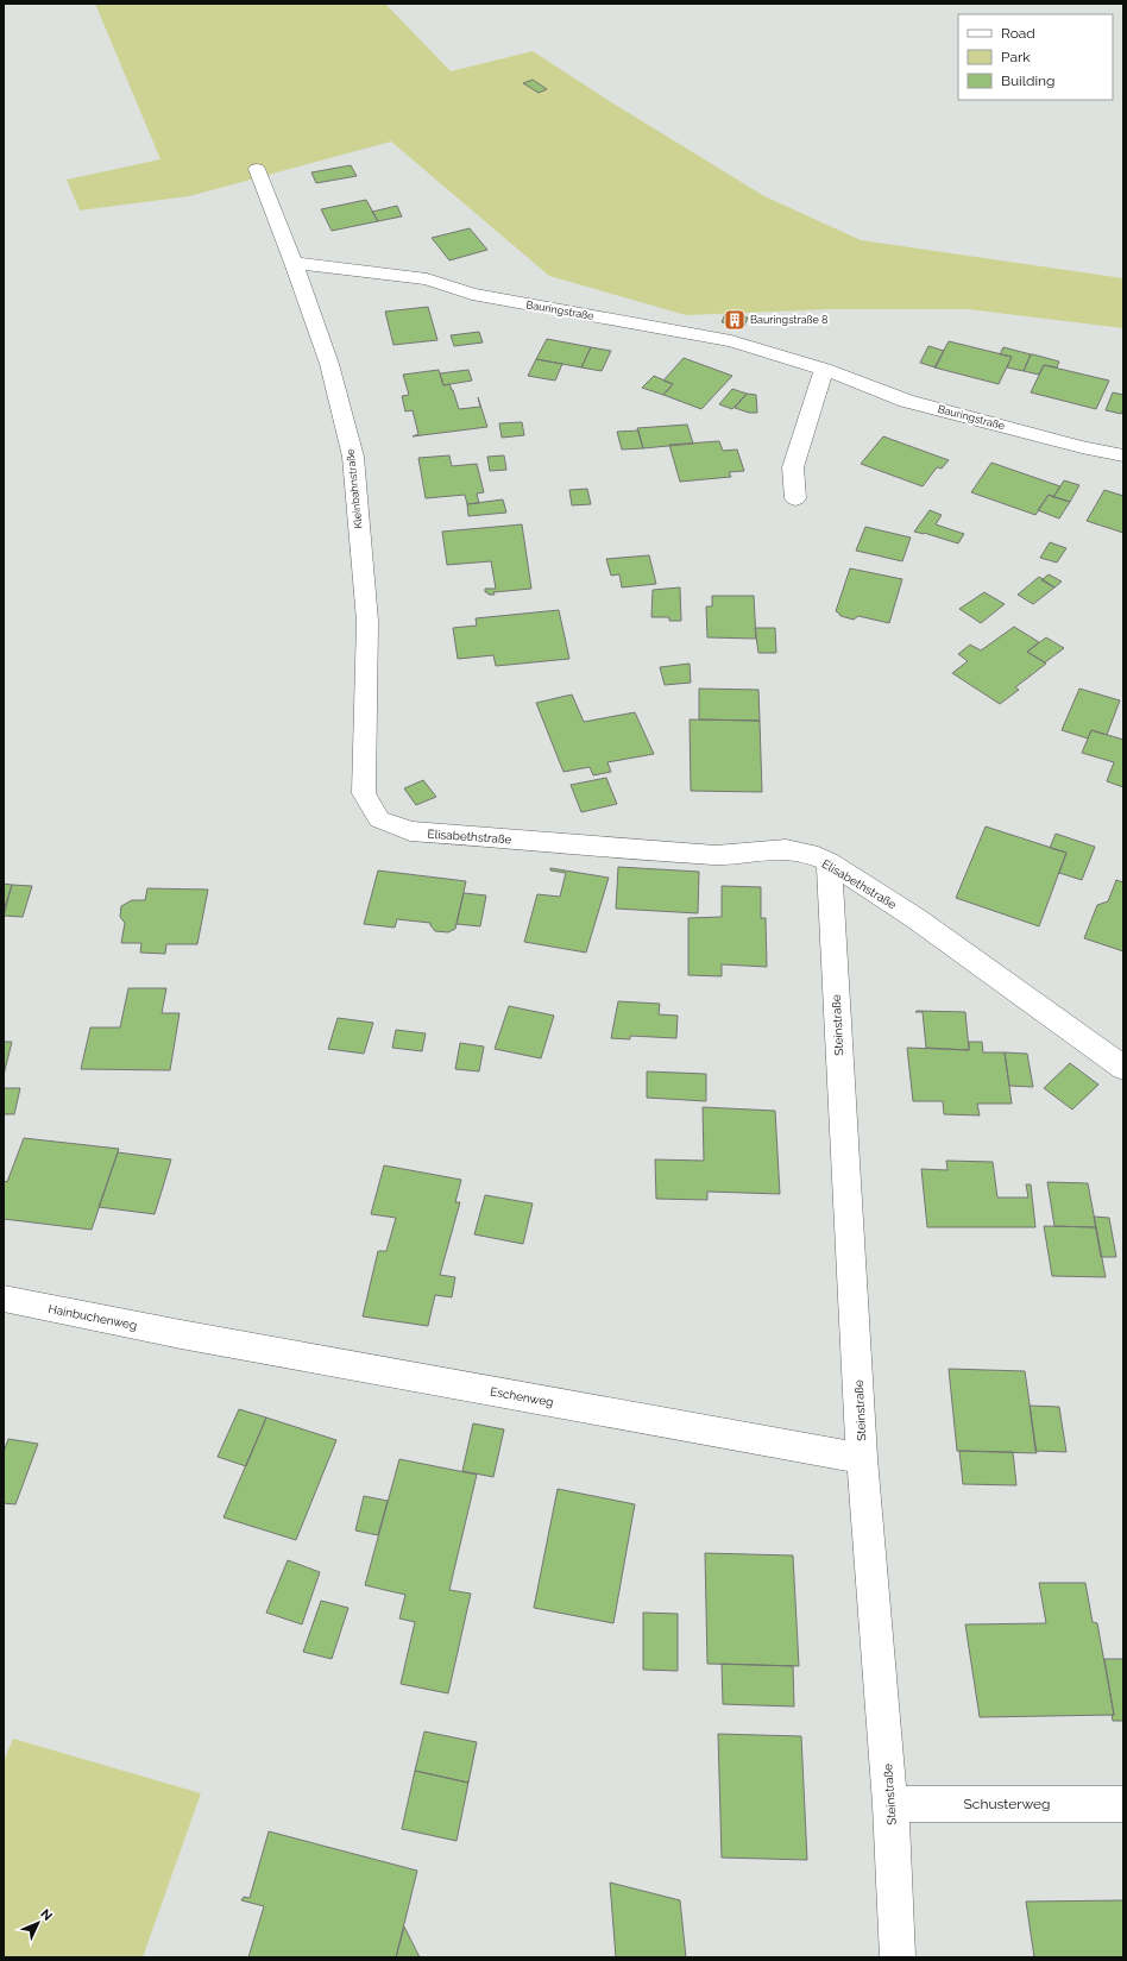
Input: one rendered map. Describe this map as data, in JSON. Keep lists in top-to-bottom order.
{
  "streets": {
    "street": [
      "Bauringstraße",
      "Kleinbahnstraße",
      "Elisabethstraße",
      "Steinstraße",
      "Hainbuchenweg",
      "Eschenweg",
      "Schusterweg"
    ]
  },
  "crossings": [
    ["Bauringstraße", "Kleinbahnstraße"],
    ["Kleinbahnstraße", "Elisabethstraße"],
    ["Elisabethstraße", "Steinstraße"],
    ["Steinstraße", "Eschenweg"],
    ["Steinstraße", "Schusterweg"],
    ["Hainbuchenweg", "Eschenweg"]
  ],
  "places": {
    "building": ["Bauringstraße 8"]
  },
  "legend": ["Road", "Park", "Building"],
  "north": "top right"
}
